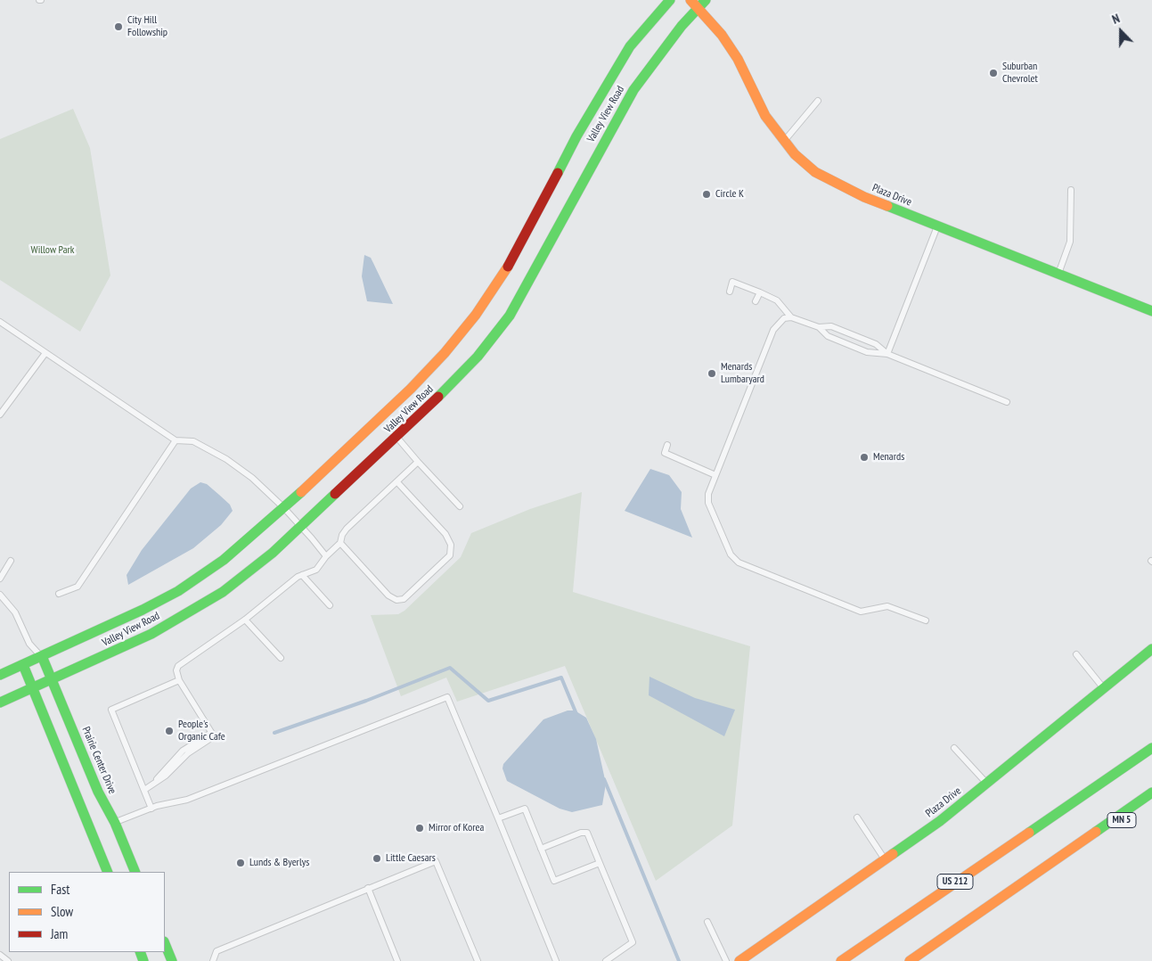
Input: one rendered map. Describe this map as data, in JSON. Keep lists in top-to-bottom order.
{
  "streets": {
    "main road": [
      "Valley View Road",
      "Plaza Drive",
      "Prairie Center Drive",
      "MN 5",
      "US 212"
    ]
  },
  "crossings": [
    ["Valley View Road", "Plaza Drive"],
    ["Valley View Road", "Prairie Center Drive"]
  ],
  "parks": ["Willow Park"],
  "places": [
    "City Hill Followship",
    "Suburban Chevrolet",
    "Circle K",
    "Menards Lumbaryard",
    "Menards",
    "People's Organic Cafe",
    "Mirror of Korea",
    "Little Caesars",
    "Lunds & Byerlys"
  ],
  "legend": ["Fast", "Slow", "Jam"],
  "north": "top"
}
